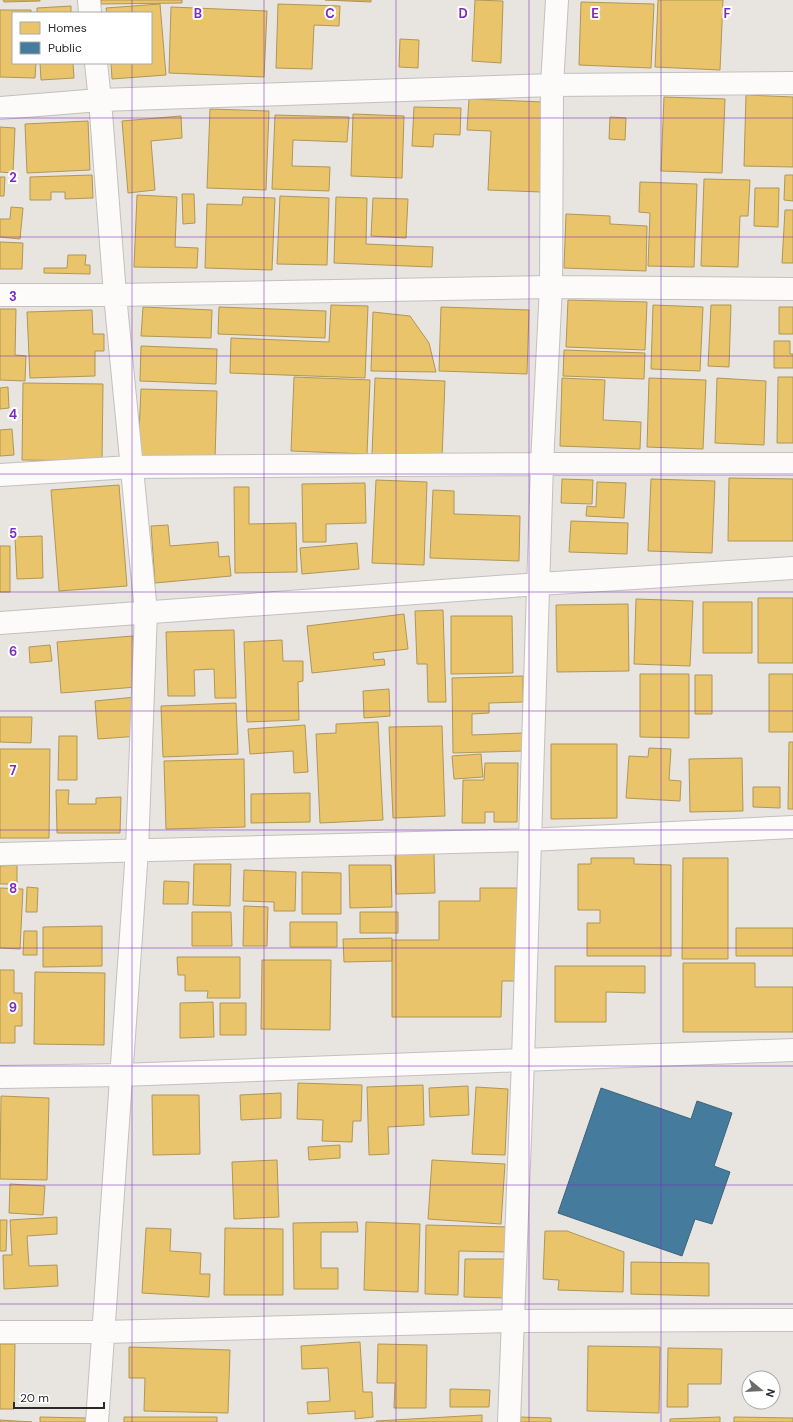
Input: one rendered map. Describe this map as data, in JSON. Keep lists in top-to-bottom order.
{
  "legend": ["Homes", "Public"],
  "scale_bar": "20 m",
  "north": "right",
  "grid": {
    "columns": [
      "B",
      "C",
      "D",
      "E",
      "F"
    ],
    "rows": [
      "2",
      "3",
      "4",
      "5",
      "6",
      "7",
      "8",
      "9"
    ]
  }
}
